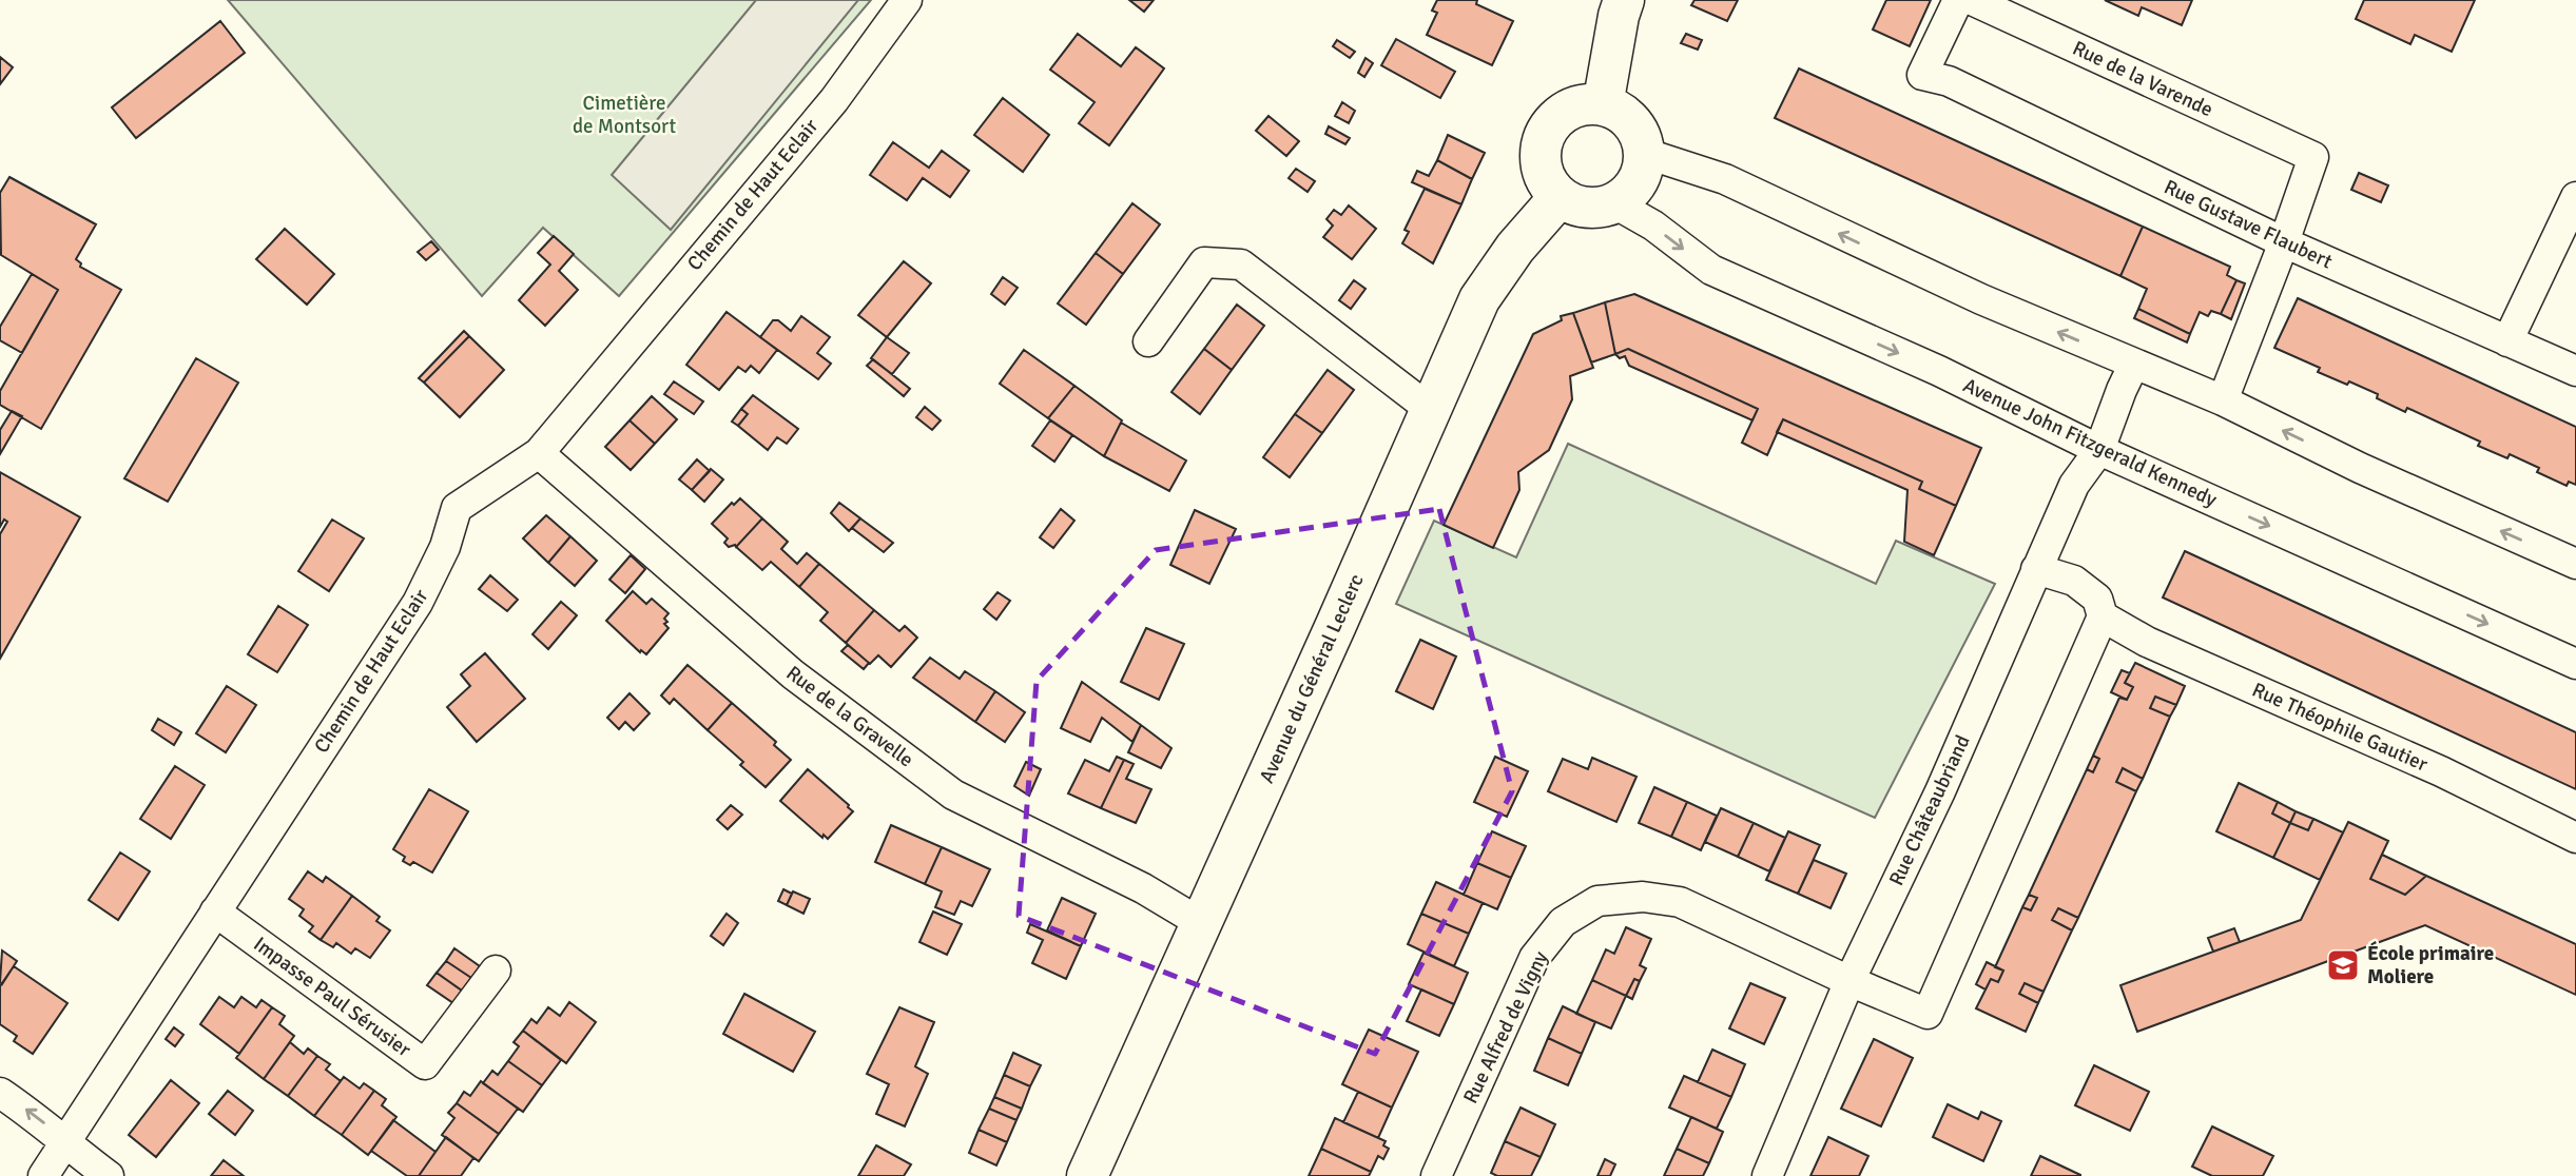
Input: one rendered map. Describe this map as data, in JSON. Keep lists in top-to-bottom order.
{
  "streets": {
    "main road": ["Avenue du Général Leclerc"],
    "street": [
      "Rue de la Varende",
      "Chemin de Haut Eclair",
      "Rue Gustave Flaubert",
      "Avenue John Fitzgerald Kennedy",
      "Rue de la Gravelle",
      "Rue Théophile Gautier",
      "Rue Châteaubriand",
      "Impasse Paul Sérusier",
      "Rue Alfred de Vigny"
    ]
  },
  "crossings": [
    ["Rue de la Varende", "Rue Gustave Flaubert"],
    ["Chemin de Haut Eclair", "Rue de la Gravelle"],
    ["Chemin de Haut Eclair", "Impasse Paul Sérusier"],
    ["Avenue John Fitzgerald Kennedy", "Avenue du Général Leclerc"],
    ["Avenue John Fitzgerald Kennedy", "Rue Châteaubriand"],
    ["Avenue du Général Leclerc", "Rue de la Gravelle"],
    ["Rue Théophile Gautier", "Rue Alfred de Vigny"],
    ["Rue Châteaubriand", "Rue Alfred de Vigny"]
  ],
  "parks": ["Cimetière de Montsort"],
  "places": {
    "school or university": ["École primaire Moliere"]
  }
}
